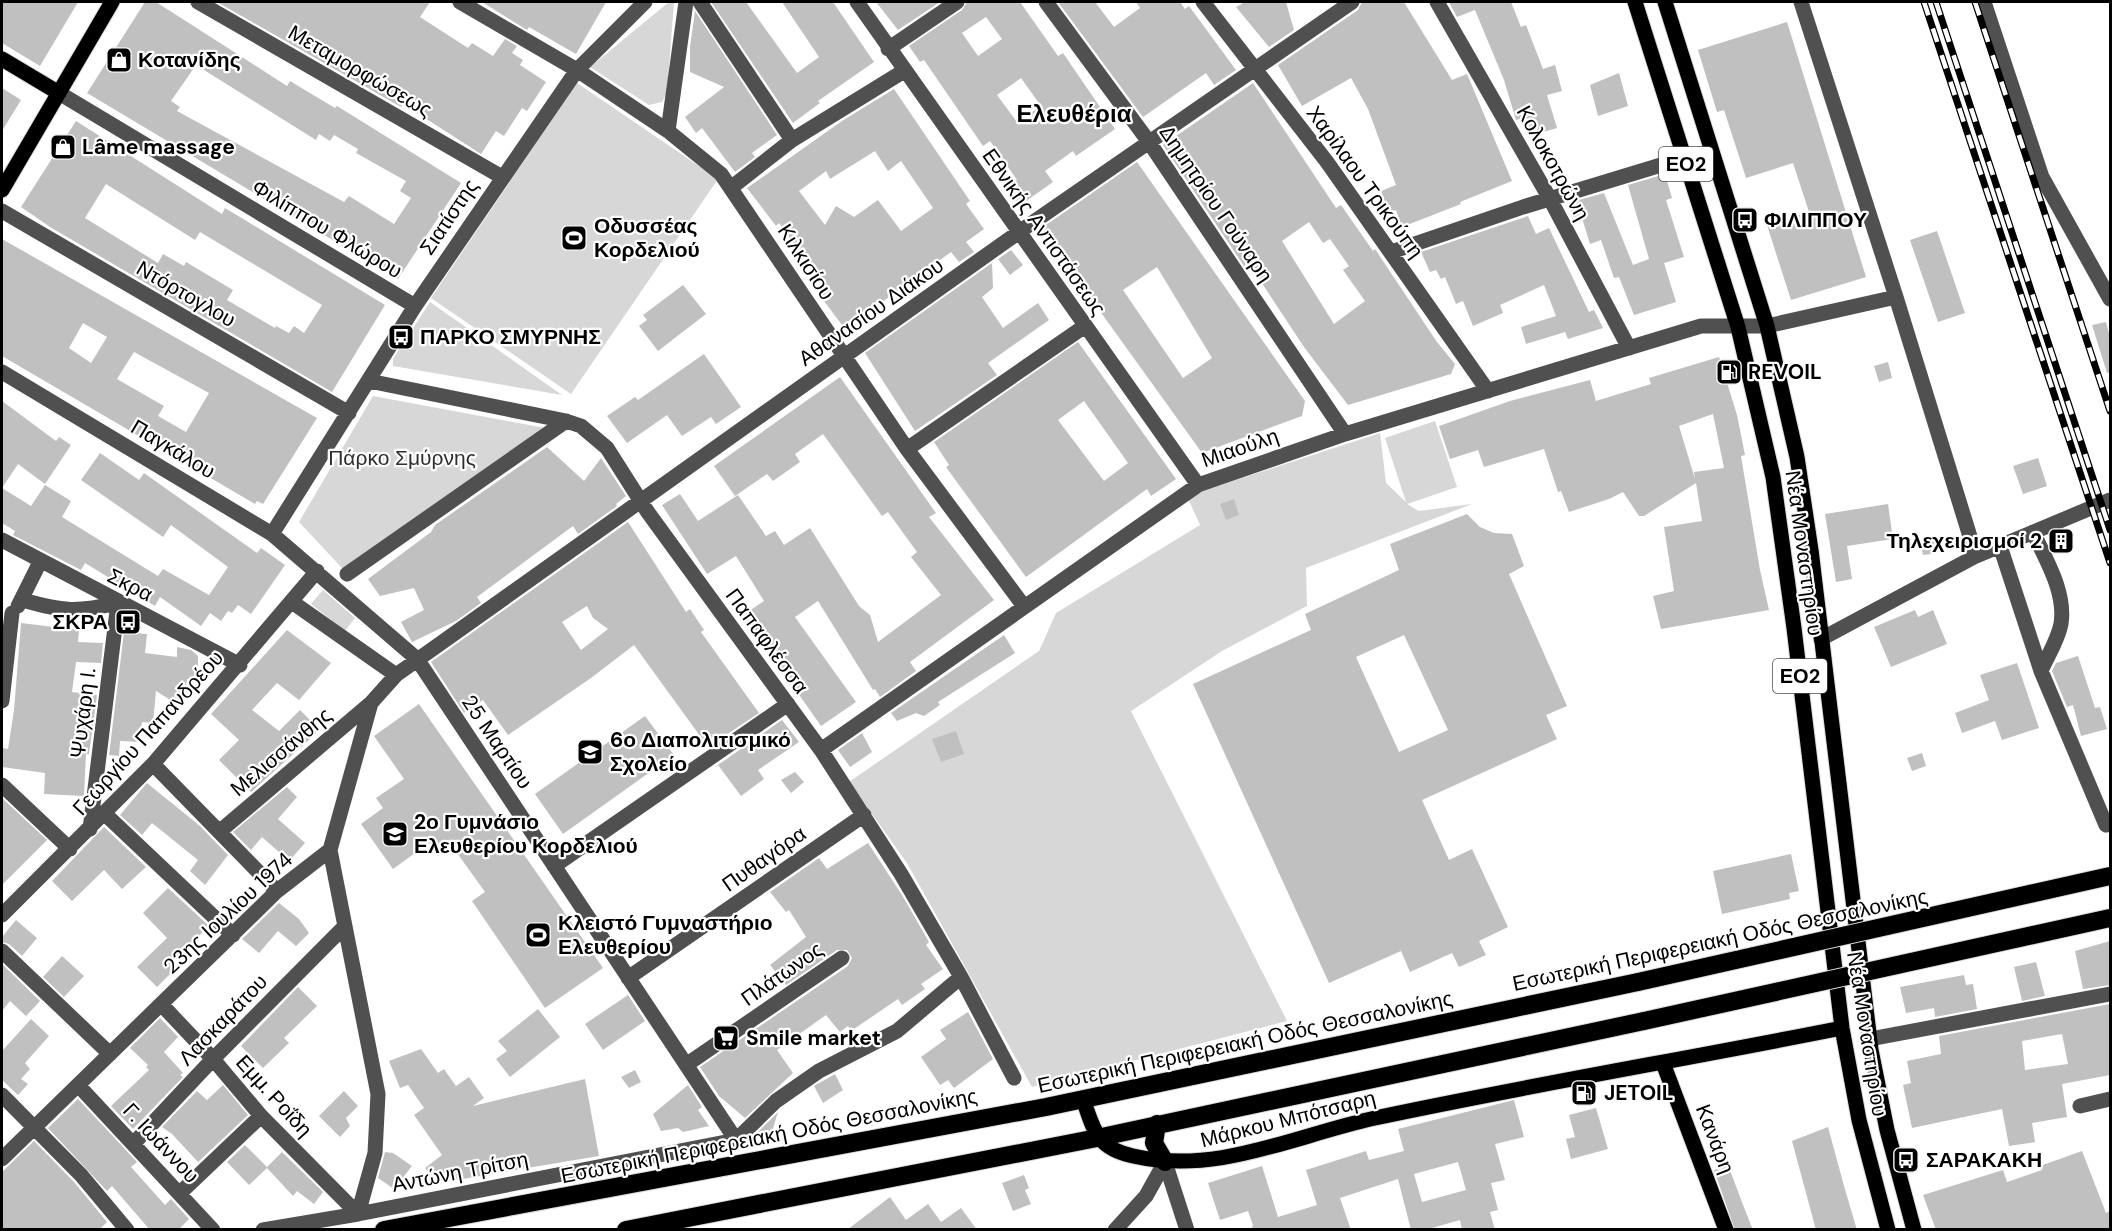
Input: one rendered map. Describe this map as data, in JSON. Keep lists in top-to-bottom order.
{
  "streets": {
    "highway": ["Εσωτερική Περιφερειακή Οδός Θεσσαλονίκης"],
    "main road": [
      "ΕΟ2",
      "Φιλίππου Φλώρου",
      "Νέα Μοναστηρίου",
      "Μάρκου Μπότσαρη",
      "Κανάρη"
    ],
    "street": [
      "Μεταμορφώσεως",
      "Κολοκοτρώνη",
      "Χαρίλαου Τρικούπη",
      "Δημητρίου Γούναρη",
      "Σιατίστης",
      "Εθνικής Αντιστάσεως",
      "Κιλκισίου",
      "Ντόρτογλου",
      "Αθανασίου Διάκου",
      "Μιαούλη",
      "Παγκάλου",
      "Σκρα",
      "Παπαφλέσσα",
      "Ψυχάρη Ι.",
      "Γεωργίου Παπανδρέου",
      "25 Μαρτίου",
      "Μελισσάνθης",
      "Πυθαγόρα",
      "23ης Ιουλίου 1974",
      "Πλάτωνος",
      "Λασκαράτου",
      "Εμμ. Ροΐδη",
      "Γ. Ιωάννου",
      "Αντώνη Τρίτση"
    ]
  },
  "crossings": [
    ["Μεταμορφώσεως", "Σιατίστης"],
    ["Κολοκοτρώνη", "Μιαούλη"],
    ["Χαρίλαου Τρικούπη", "Αθανασίου Διάκου"],
    ["Χαρίλαου Τρικούπη", "Μιαούλη"],
    ["Δημητρίου Γούναρη", "Αθανασίου Διάκου"],
    ["Δημητρίου Γούναρη", "Μιαούλη"],
    ["Σιατίστης", "Φιλίππου Φλώρου"],
    ["Σιατίστης", "Κιλκισίου"],
    ["Σιατίστης", "Ντόρτογλου"],
    ["Σιατίστης", "Παγκάλου"],
    ["Σιατίστης", "Παπαφλέσσα"],
    ["Εθνικής Αντιστάσεως", "Αθανασίου Διάκου"],
    ["Εθνικής Αντιστάσεως", "Μιαούλη"],
    ["Κιλκισίου", "Αθανασίου Διάκου"],
    ["Κιλκισίου", "Μιαούλη"],
    ["Αθανασίου Διάκου", "Παπαφλέσσα"],
    ["Αθανασίου Διάκου", "25 Μαρτίου"],
    ["Μιαούλη", "Νέα Μοναστηρίου"],
    ["Μιαούλη", "Παπαφλέσσα"],
    ["Παγκάλου", "Γεωργίου Παπανδρέου"],
    ["Παγκάλου", "25 Μαρτίου"],
    ["Νέα Μοναστηρίου", "Μάρκου Μπότσαρη"],
    ["Σκρα", "Ψυχάρη Ι."],
    ["Σκρα", "Γεωργίου Παπανδρέου"],
    ["Παπαφλέσσα", "Πυθαγόρα"],
    ["Ψυχάρη Ι.", "Γεωργίου Παπανδρέου"],
    ["Γεωργίου Παπανδρέου", "25 Μαρτίου"],
    ["25 Μαρτίου", "Πυθαγόρα"],
    ["25 Μαρτίου", "Πλάτωνος"],
    ["25 Μαρτίου", "Αντώνη Τρίτση"],
    ["23ης Ιουλίου 1974", "Εμμ. Ροΐδη"],
    ["23ης Ιουλίου 1974", "Γ. Ιωάννου"],
    ["Λασκαράτου", "Εμμ. Ροΐδη"],
    ["Λασκαράτου", "Γ. Ιωάννου"],
    ["Εμμ. Ροΐδη", "Αντώνη Τρίτση"],
    ["Μάρκου Μπότσαρη", "Κανάρη"]
  ],
  "districts": ["Ελευθέρια"],
  "parks": ["Πάρκο Σμύρνης"],
  "places": {
    "shop": ["Κοτανίδης", "Lâme massage"],
    "bus stop": [
      "ΦΙΛΙΠΠΟΥ",
      "ΠΑΡΚΟ ΣΜΥΡΝΗΣ",
      "ΣΚΡΑ",
      "ΣΑΡΑΚΑΚΗ"
    ],
    "sports": ["Οδυσσέας Κορδελιού", "Κλειστό Γυμναστήριο Ελευθερίου"],
    "fuel station": ["REVOIL", "JETOIL"],
    "building": ["Τηλεχειρισμοί 2"],
    "school or university": ["6ο Διαπολιτισμικό Σχολείο", "2ο Γυμνάσιο Ελευθερίου Κορδελιού"],
    "supermarket": ["Smile market"]
  }
}
